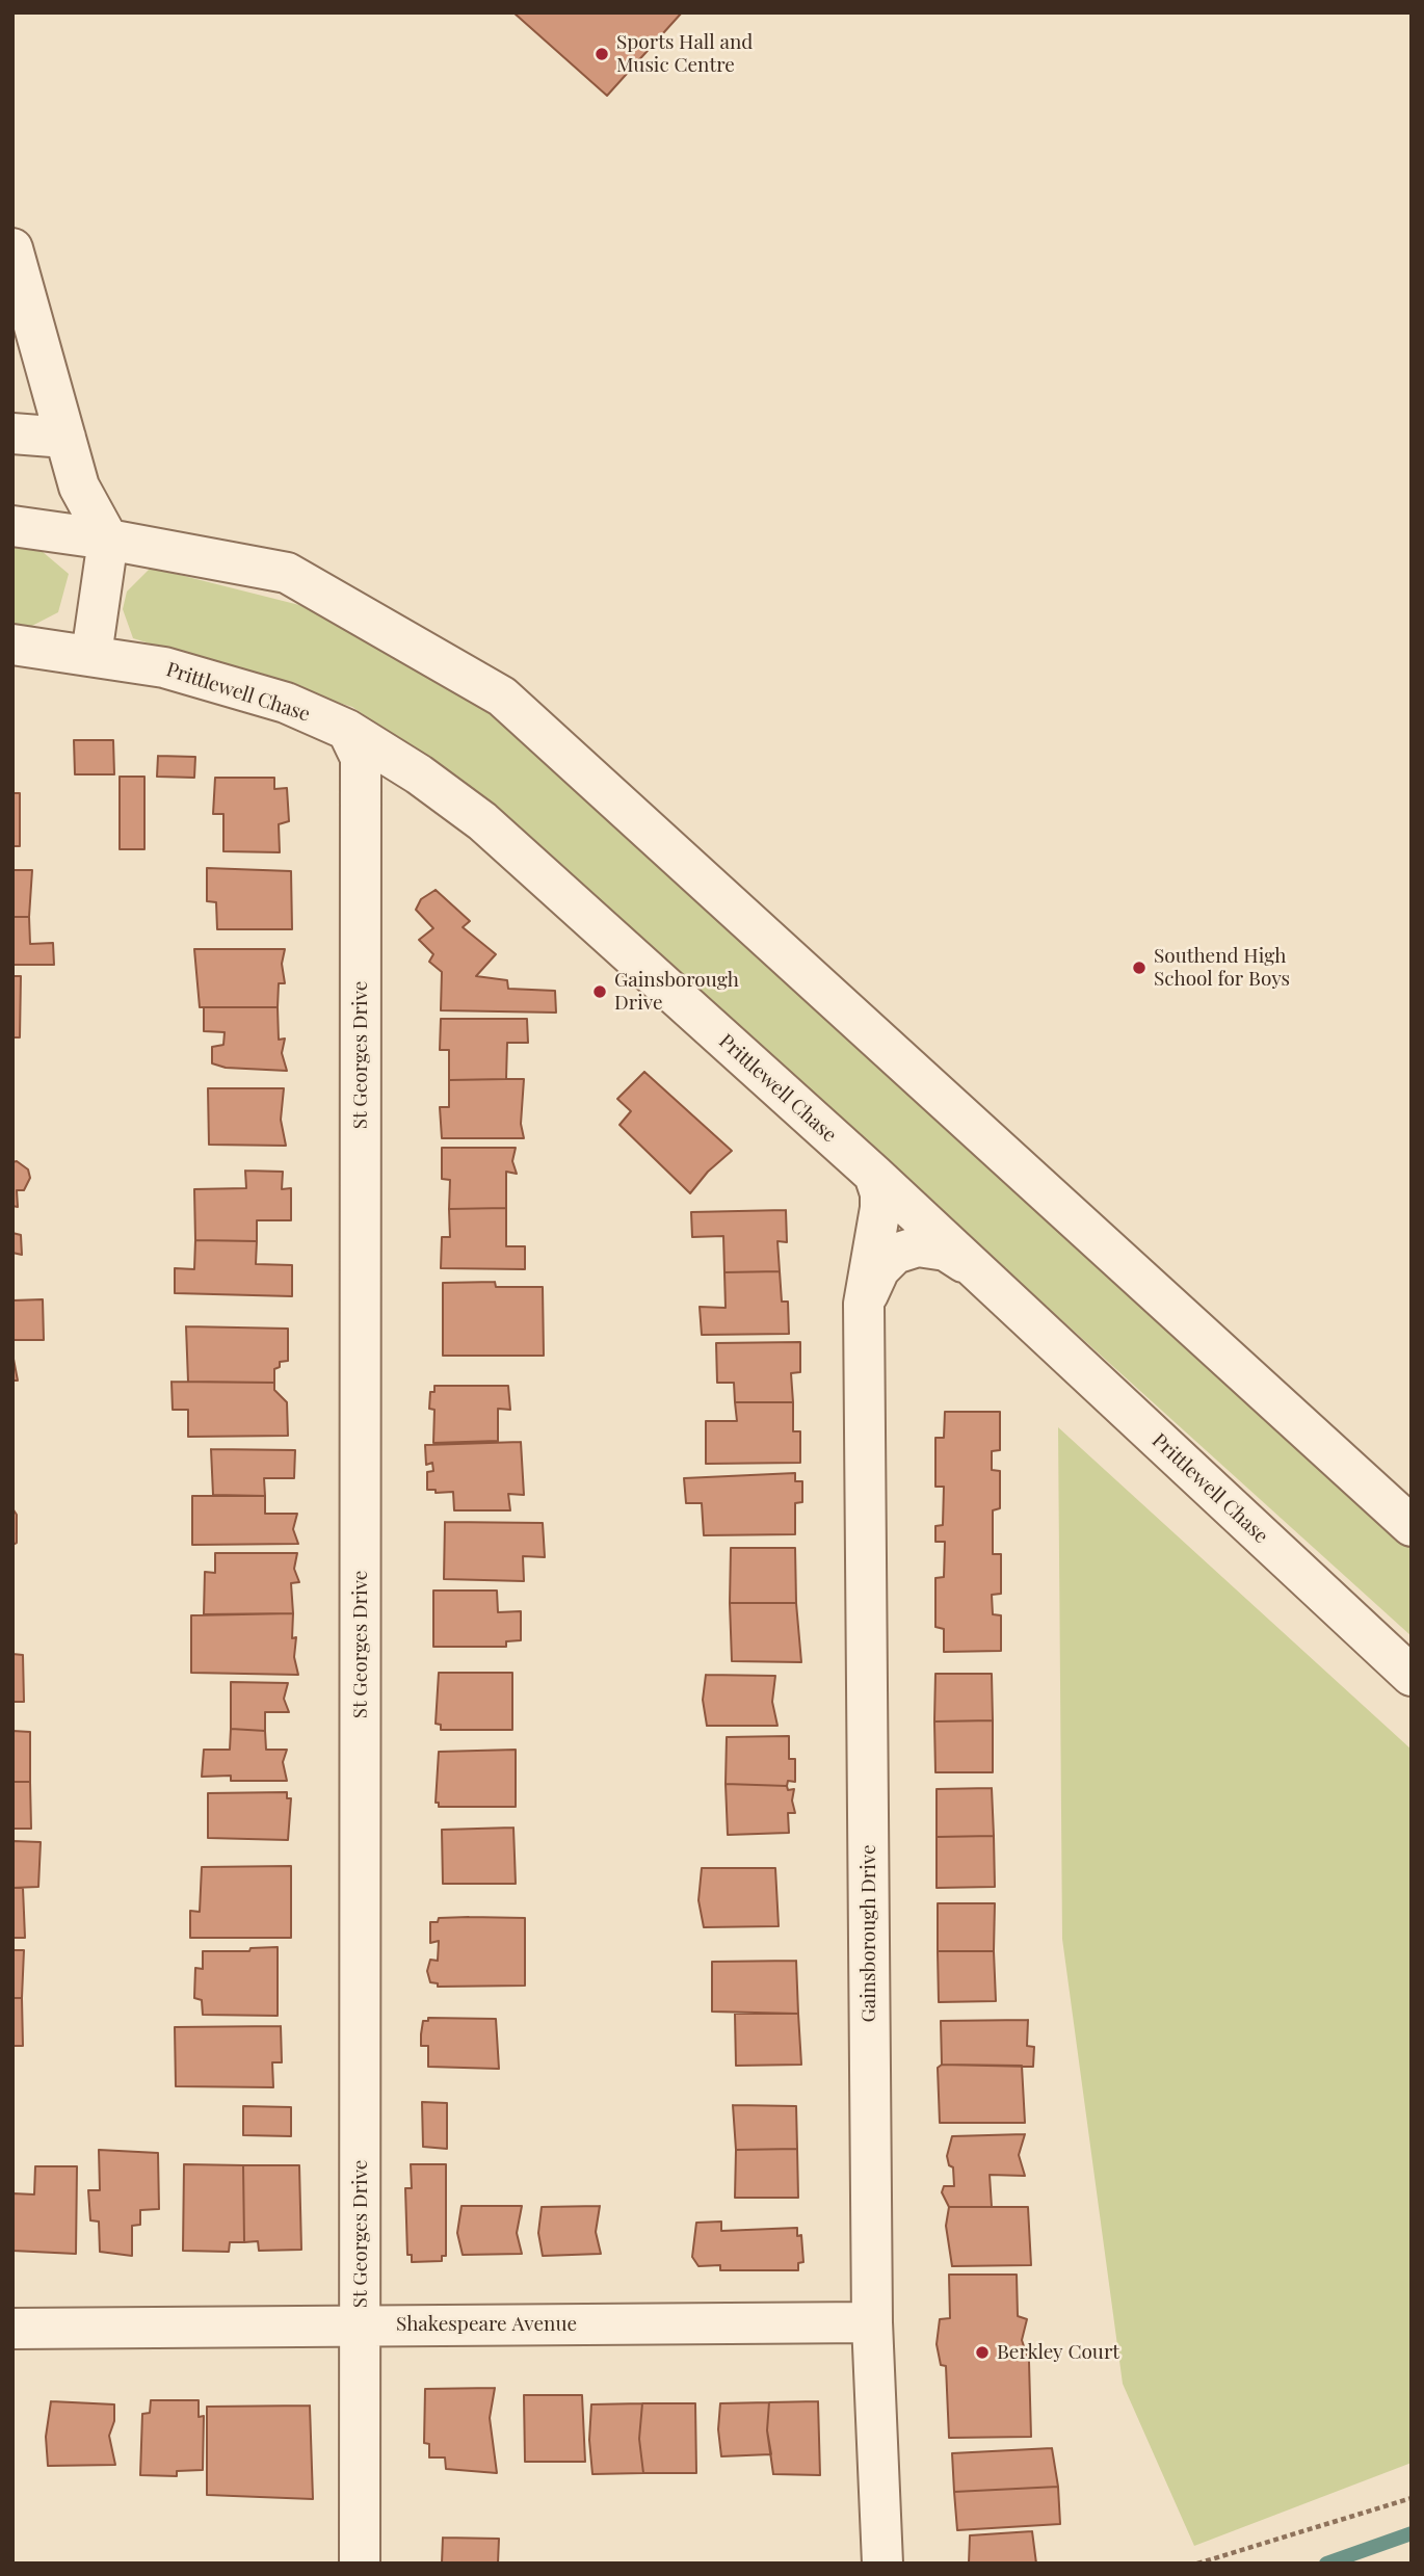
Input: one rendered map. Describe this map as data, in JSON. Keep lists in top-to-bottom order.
{
  "streets": {
    "street": [
      "Prittlewell Chase",
      "St Georges Drive",
      "Gainsborough Drive",
      "Shakespeare Avenue"
    ]
  },
  "crossings": [
    ["Prittlewell Chase", "St Georges Drive"],
    ["Prittlewell Chase", "Gainsborough Drive"],
    ["St Georges Drive", "Shakespeare Avenue"],
    ["Gainsborough Drive", "Shakespeare Avenue"]
  ],
  "places": [
    "Sports Hall and Music Centre",
    "Southend High School for Boys",
    "Gainsborough Drive",
    "Berkley Court"
  ]
}
